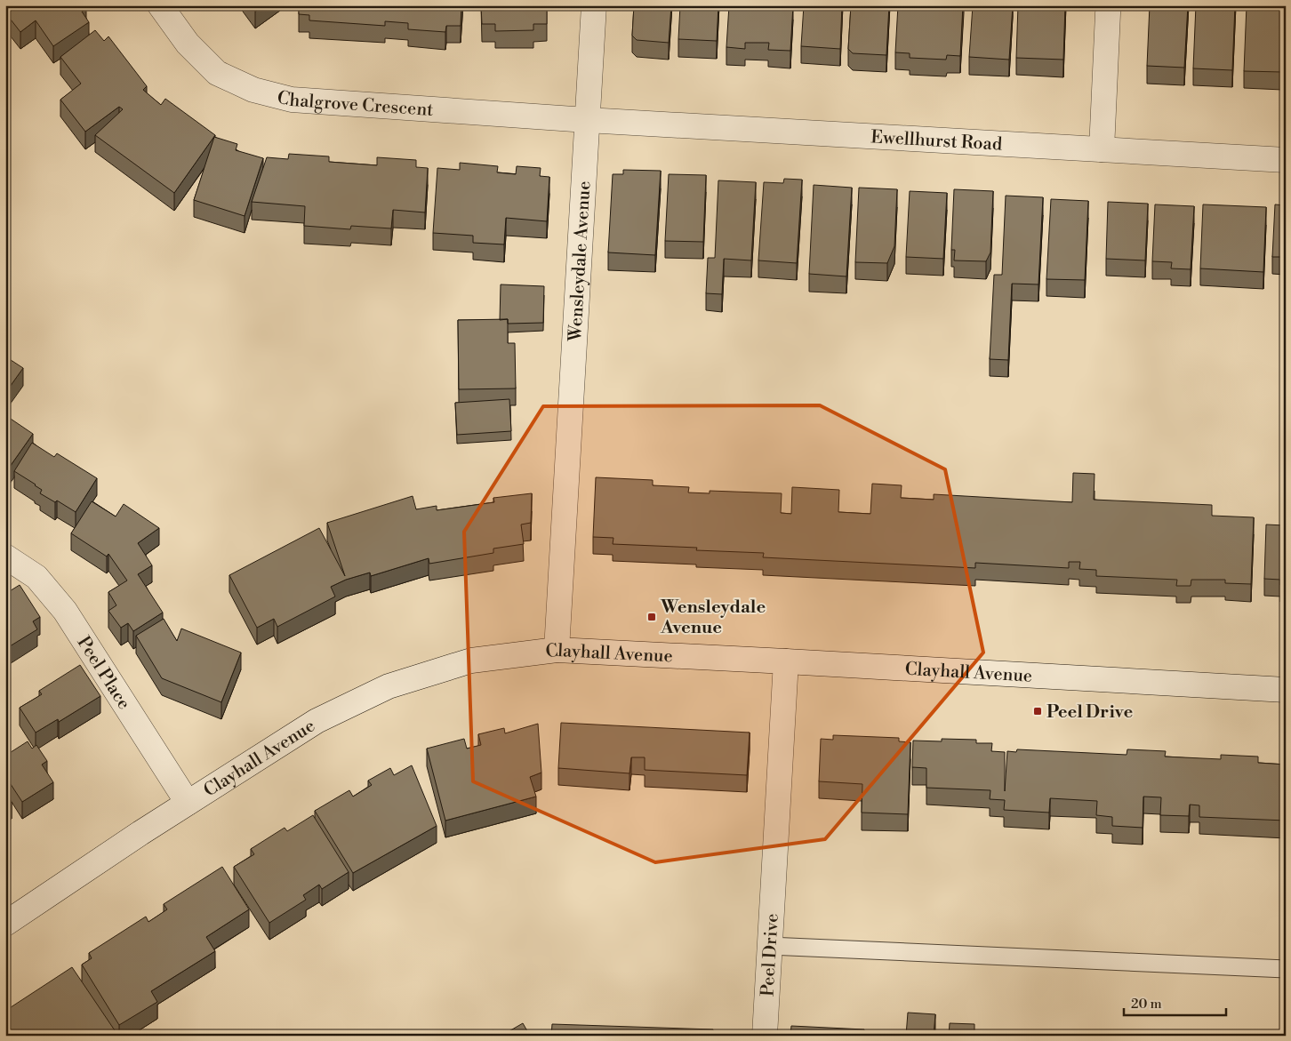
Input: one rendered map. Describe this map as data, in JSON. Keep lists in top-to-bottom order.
{
  "streets": {
    "street": [
      "Chalgrove Crescent",
      "Ewellhurst Road",
      "Wensleydale Avenue",
      "Clayhall Avenue",
      "Peel Place",
      "Peel Drive"
    ]
  },
  "crossings": [
    ["Chalgrove Crescent", "Ewellhurst Road"],
    ["Chalgrove Crescent", "Wensleydale Avenue"],
    ["Ewellhurst Road", "Wensleydale Avenue"],
    ["Wensleydale Avenue", "Clayhall Avenue"],
    ["Clayhall Avenue", "Peel Place"],
    ["Clayhall Avenue", "Peel Drive"]
  ],
  "places": {
    "transit": ["Wensleydale Avenue", "Peel Drive"]
  },
  "scale_bar": "20 m"
}
